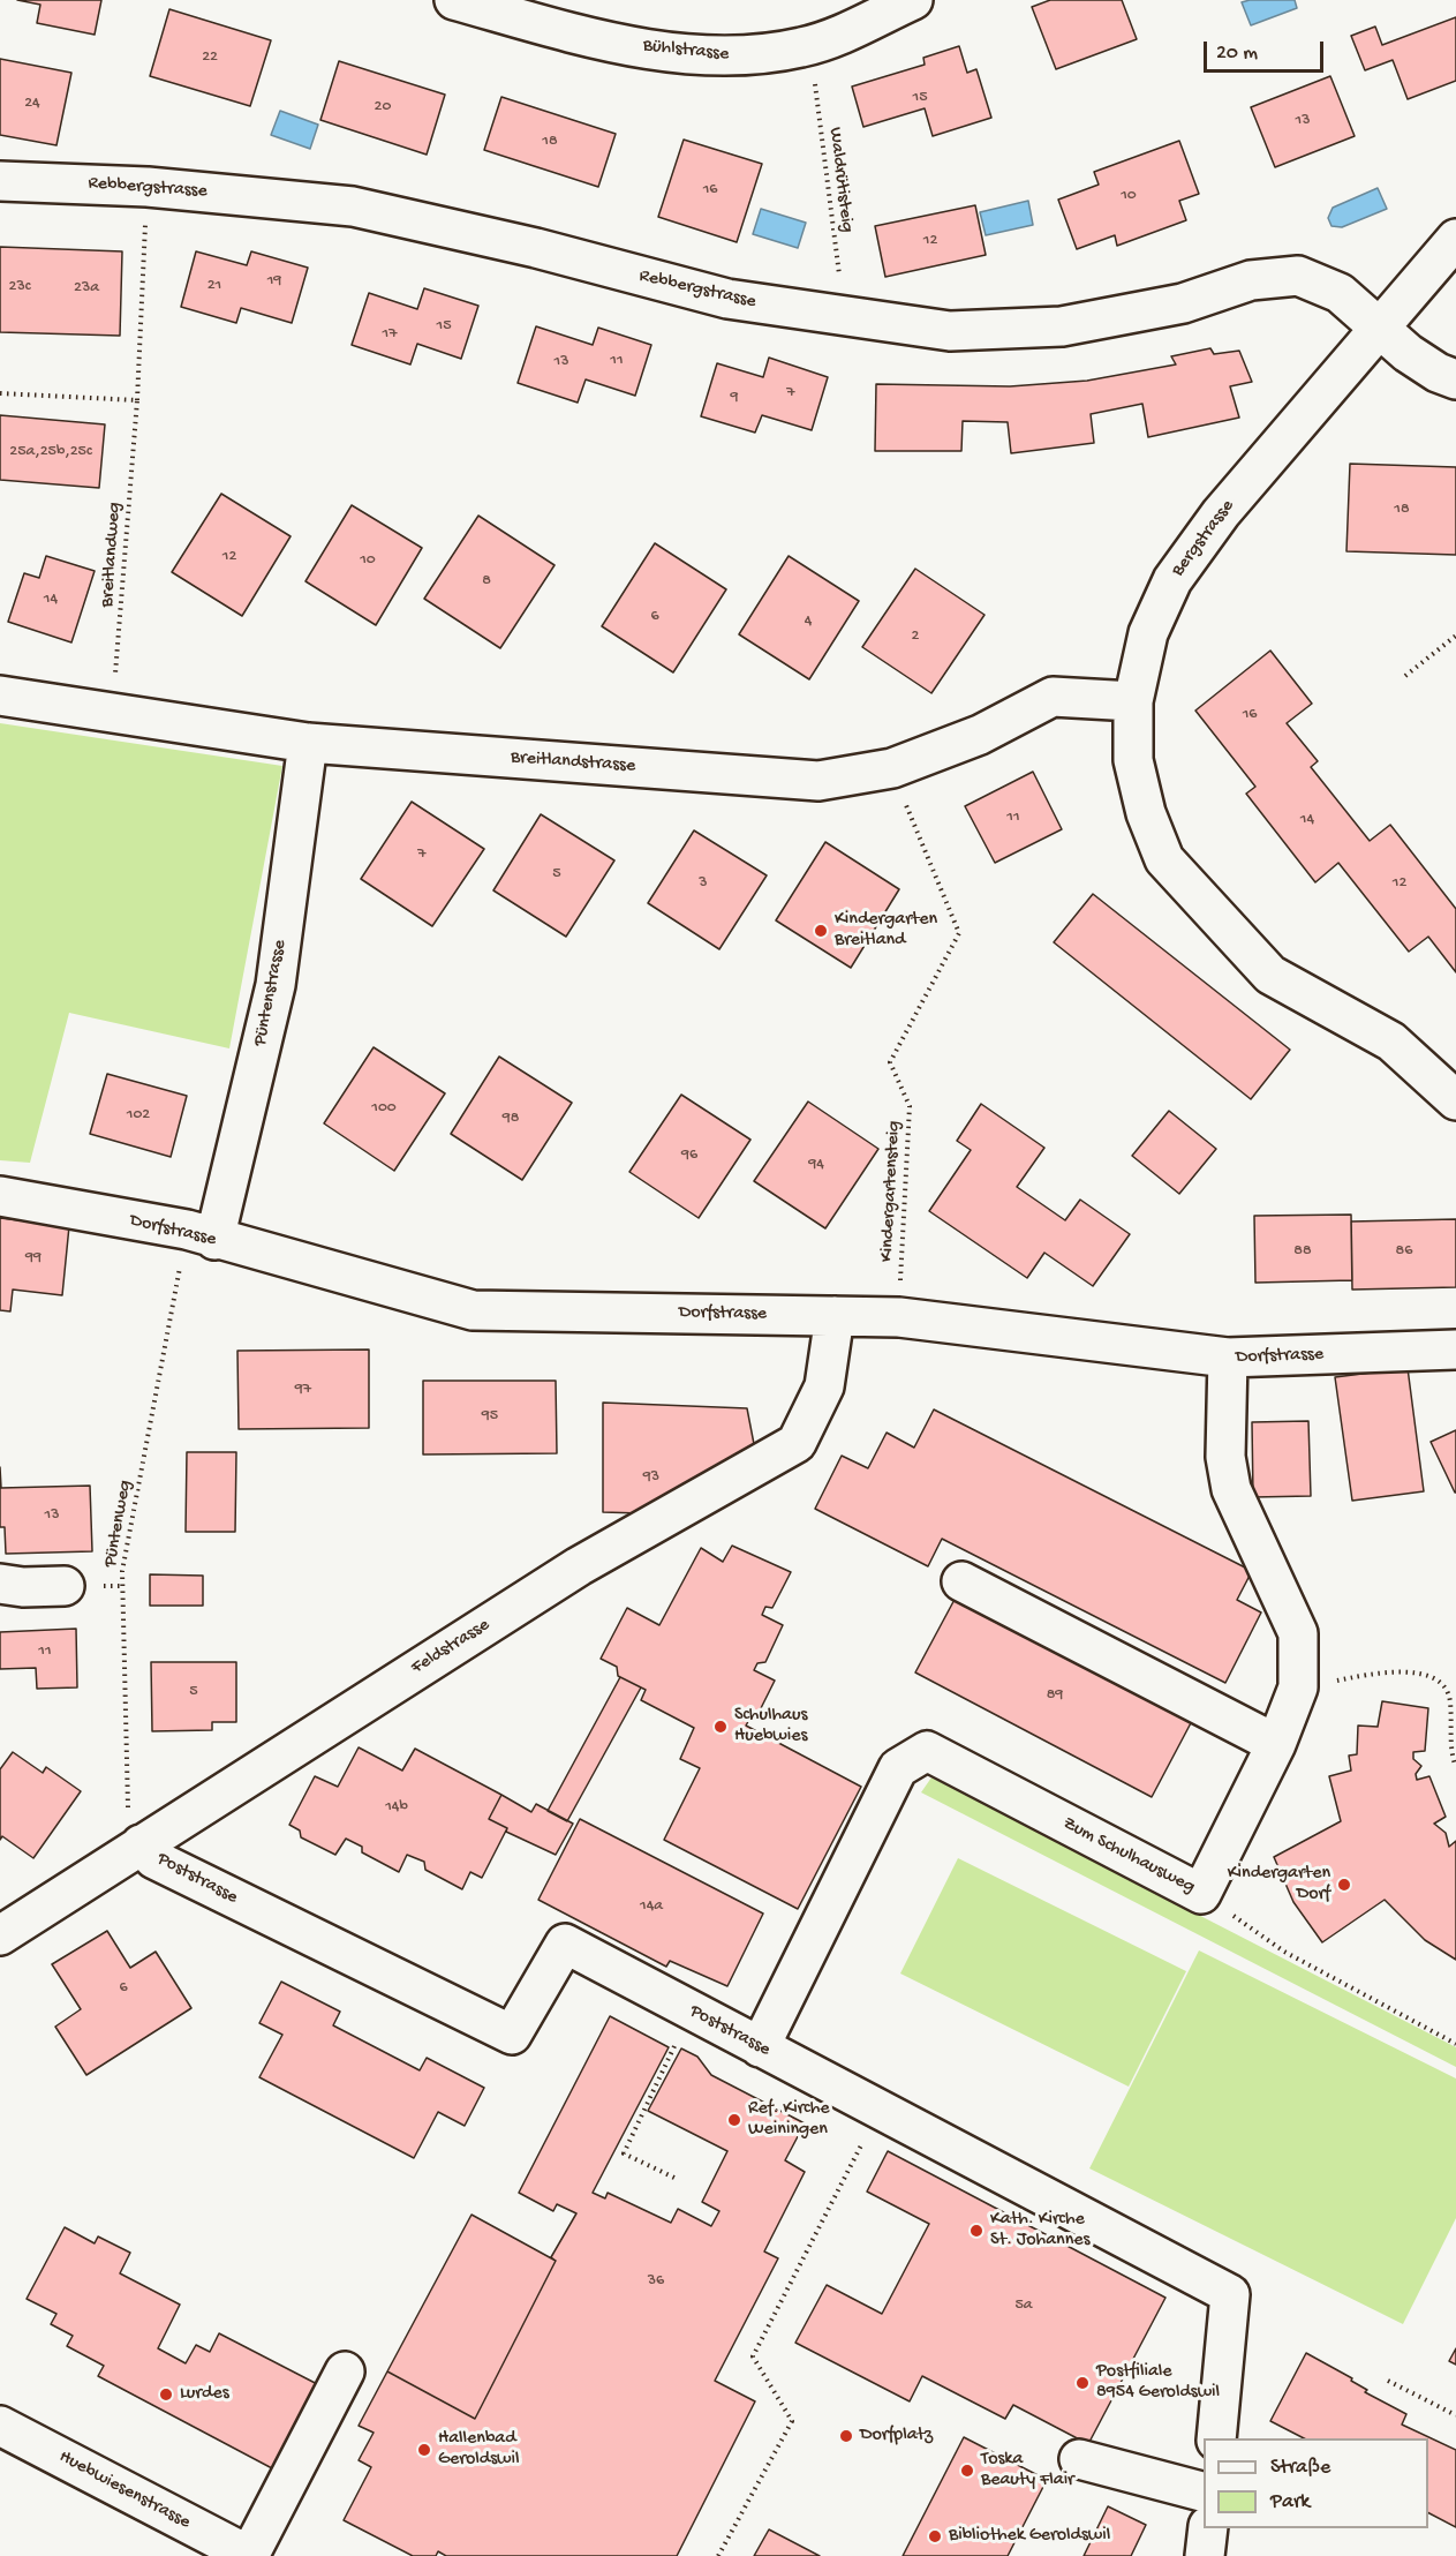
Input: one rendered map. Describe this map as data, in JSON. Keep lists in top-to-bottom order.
{
  "streets": {
    "street": [
      "Bühlstrasse",
      "Rebbergstrasse",
      "Bergstrasse",
      "Breitlandstrasse",
      "Püntenstrasse",
      "Dorfstrasse",
      "Feldstrasse",
      "Zum Schulhausweg",
      "Poststrasse",
      "Huebwiesenstrasse"
    ],
    "path": [
      "Waldrütisteig",
      "Breitlandweg",
      "Kindergartensteig",
      "Püntenweg"
    ]
  },
  "crossings": [
    ["Bühlstrasse", "Waldrütisteig"],
    ["Waldrütisteig", "Rebbergstrasse"],
    ["Rebbergstrasse", "Bergstrasse"],
    ["Rebbergstrasse", "Breitlandweg"],
    ["Bergstrasse", "Breitlandstrasse"],
    ["Breitlandweg", "Breitlandstrasse"],
    ["Breitlandstrasse", "Püntenstrasse"],
    ["Breitlandstrasse", "Kindergartensteig"],
    ["Püntenstrasse", "Dorfstrasse"],
    ["Püntenstrasse", "Püntenweg"],
    ["Kindergartensteig", "Dorfstrasse"],
    ["Dorfstrasse", "Püntenweg"],
    ["Dorfstrasse", "Feldstrasse"],
    ["Dorfstrasse", "Zum Schulhausweg"],
    ["Püntenweg", "Feldstrasse"],
    ["Püntenweg", "Poststrasse"],
    ["Feldstrasse", "Poststrasse"],
    ["Zum Schulhausweg", "Poststrasse"]
  ],
  "places": [
    "Kindergarten Breitland",
    "Schulhaus Huebwies",
    "Kindergarten Dorf",
    "Ref. Kirche Weiningen",
    "Kath. Kirche St. Johannes",
    "Postfiliale 8954 Geroldswil",
    "Lurdes",
    "Dorfplatz",
    "Hallenbad Geroldswil",
    "Toska Beauty Flair",
    "Bibliothek Geroldswil"
  ],
  "house_numbers": [
    "22",
    "15",
    "24",
    "20",
    "13",
    "18",
    "16",
    "10",
    "12",
    "19",
    "21",
    "23c",
    "23a",
    "15",
    "17",
    "11",
    "13",
    "7",
    "9",
    "25a,25b,25c",
    "18",
    "12",
    "10",
    "8",
    "14",
    "6",
    "4",
    "2",
    "16",
    "11",
    "14",
    "7",
    "5",
    "3",
    "12",
    "100",
    "102",
    "98",
    "96",
    "94",
    "88",
    "86",
    "99",
    "97",
    "95",
    "93",
    "13",
    "11",
    "5",
    "89",
    "14b",
    "14a",
    "6",
    "36",
    "5a"
  ],
  "legend": ["Straße", "Park"],
  "scale_bar": "20 m"
}
